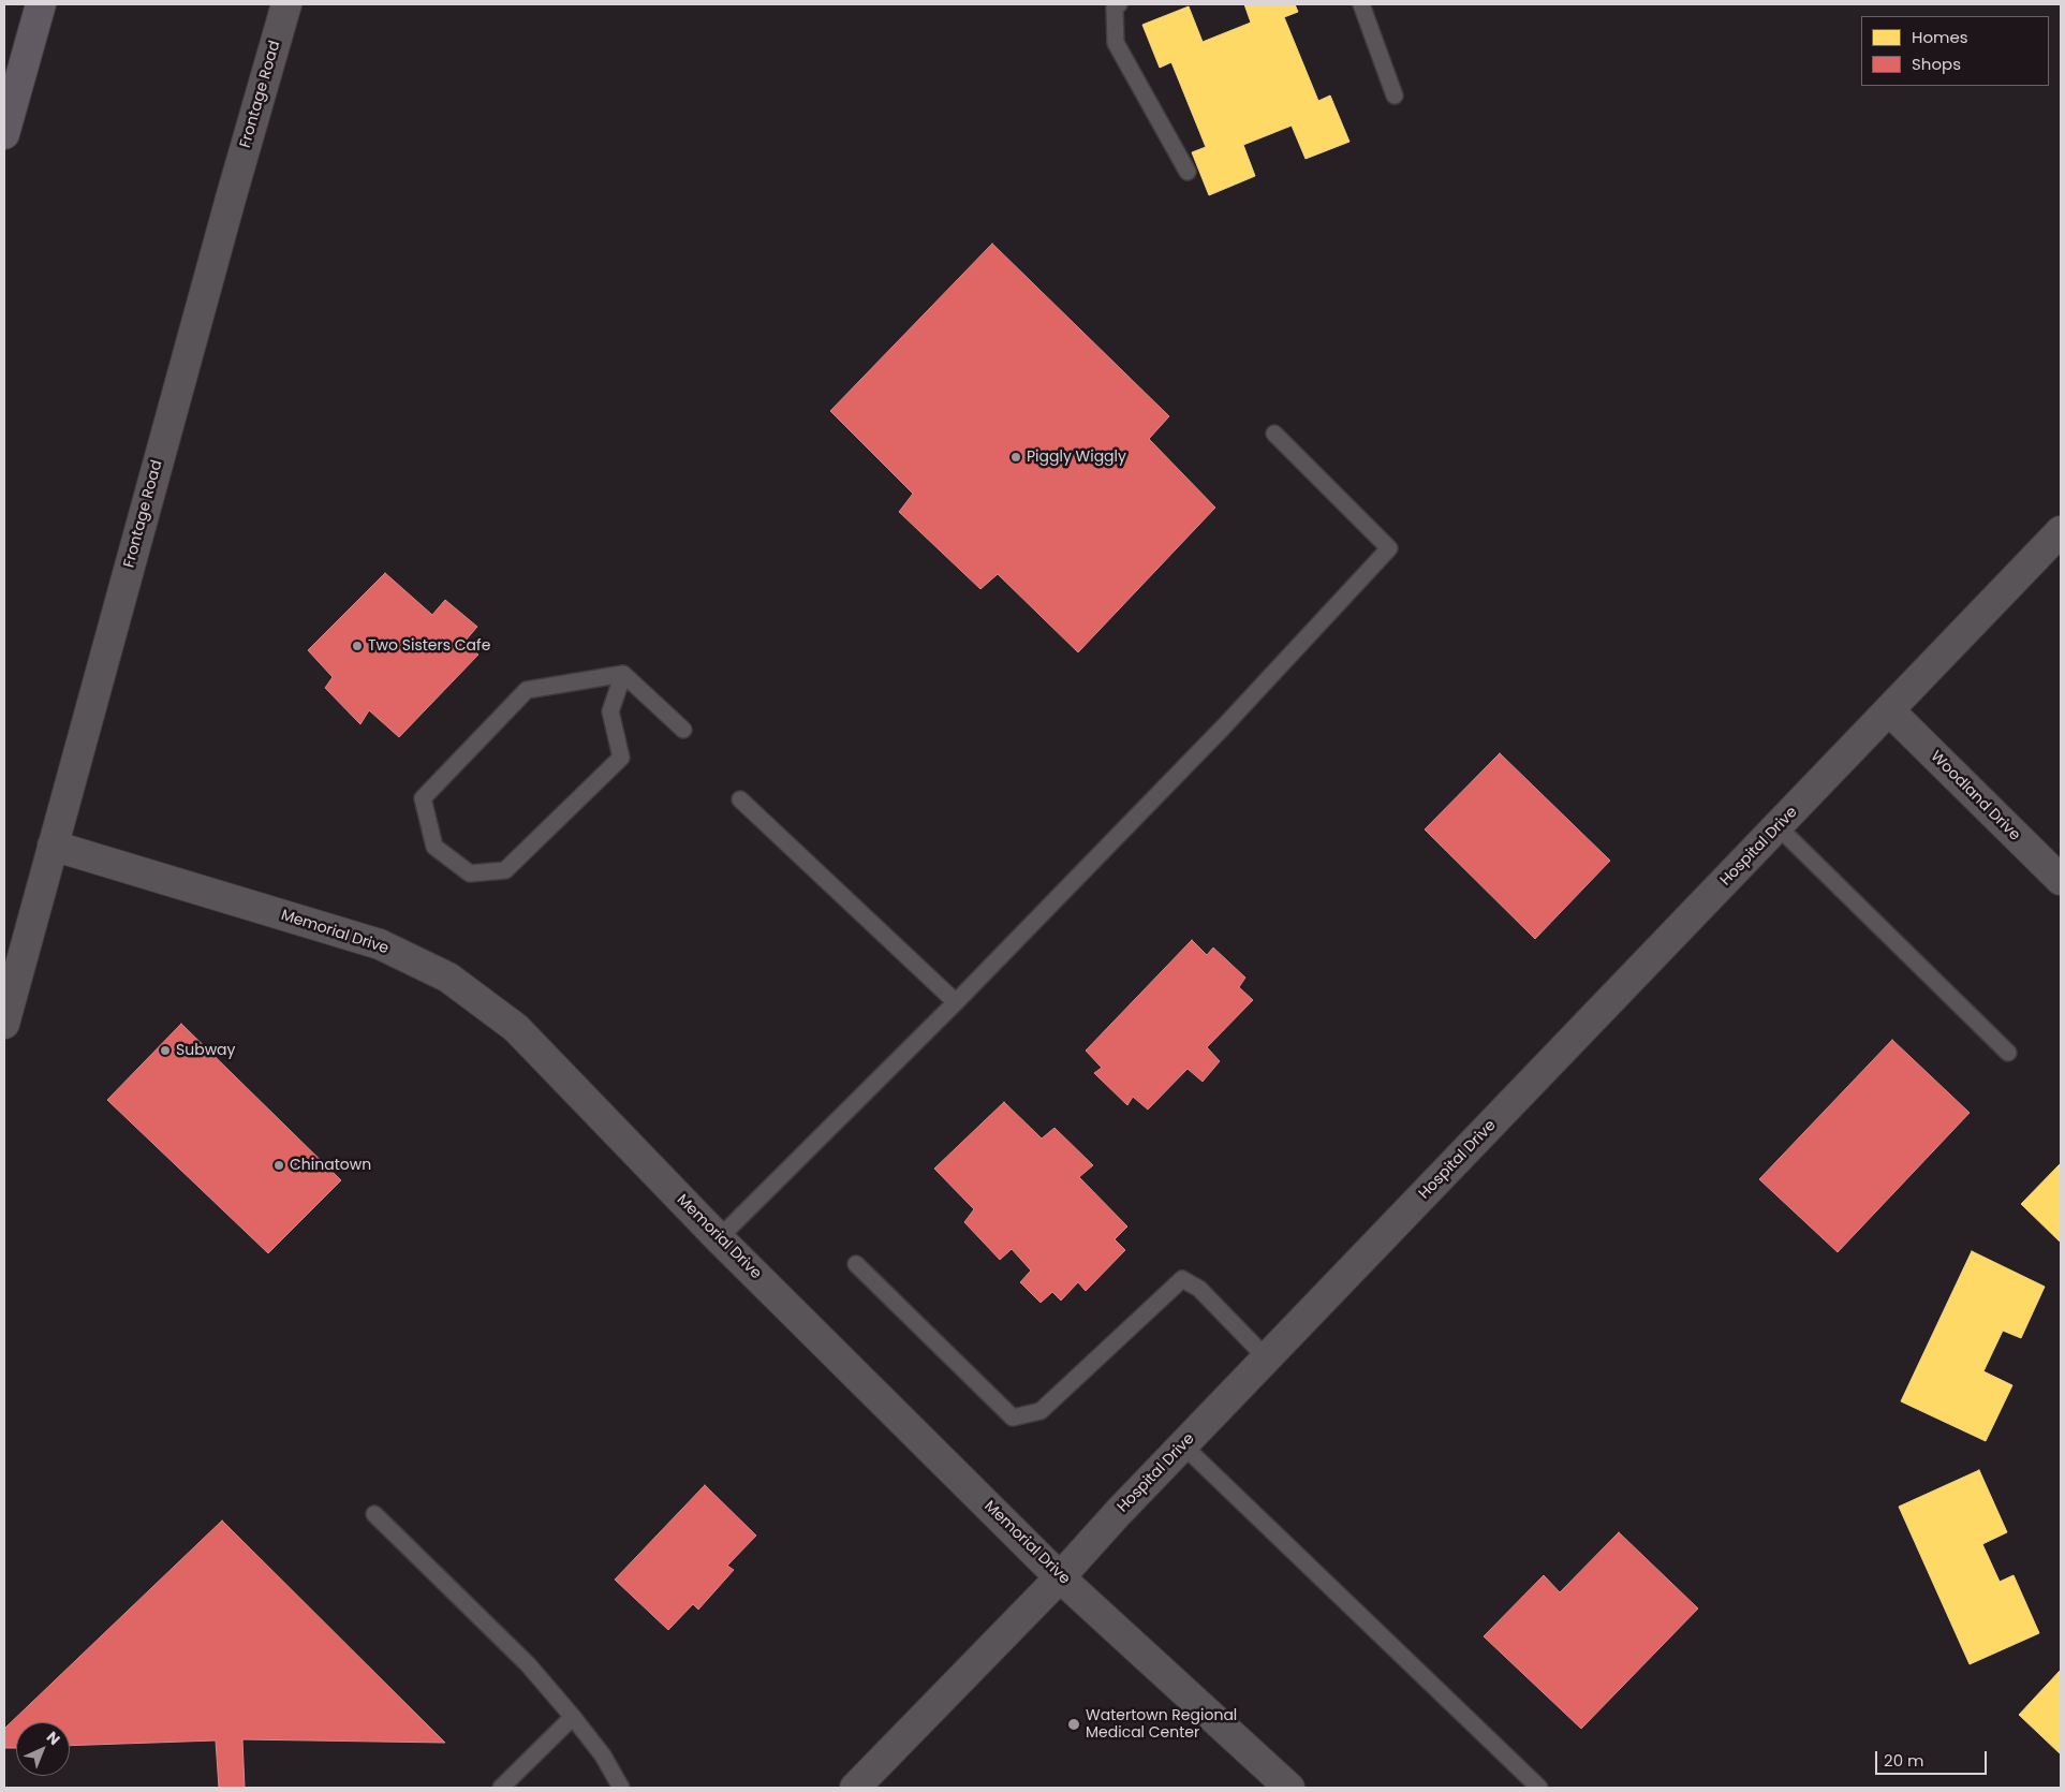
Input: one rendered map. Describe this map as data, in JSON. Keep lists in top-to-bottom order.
{
  "streets": {
    "street": [
      "Frontage Road",
      "Woodland Drive",
      "Hospital Drive",
      "Memorial Drive"
    ]
  },
  "crossings": [
    ["Frontage Road", "Memorial Drive"],
    ["Woodland Drive", "Hospital Drive"],
    ["Hospital Drive", "Memorial Drive"]
  ],
  "places": [
    "Piggly Wiggly",
    "Two Sisters Cafe",
    "Subway",
    "Chinatown",
    "Watertown Regional Medical Center"
  ],
  "legend": ["Homes", "Shops"],
  "scale_bar": "20 m",
  "north": "top right"
}
